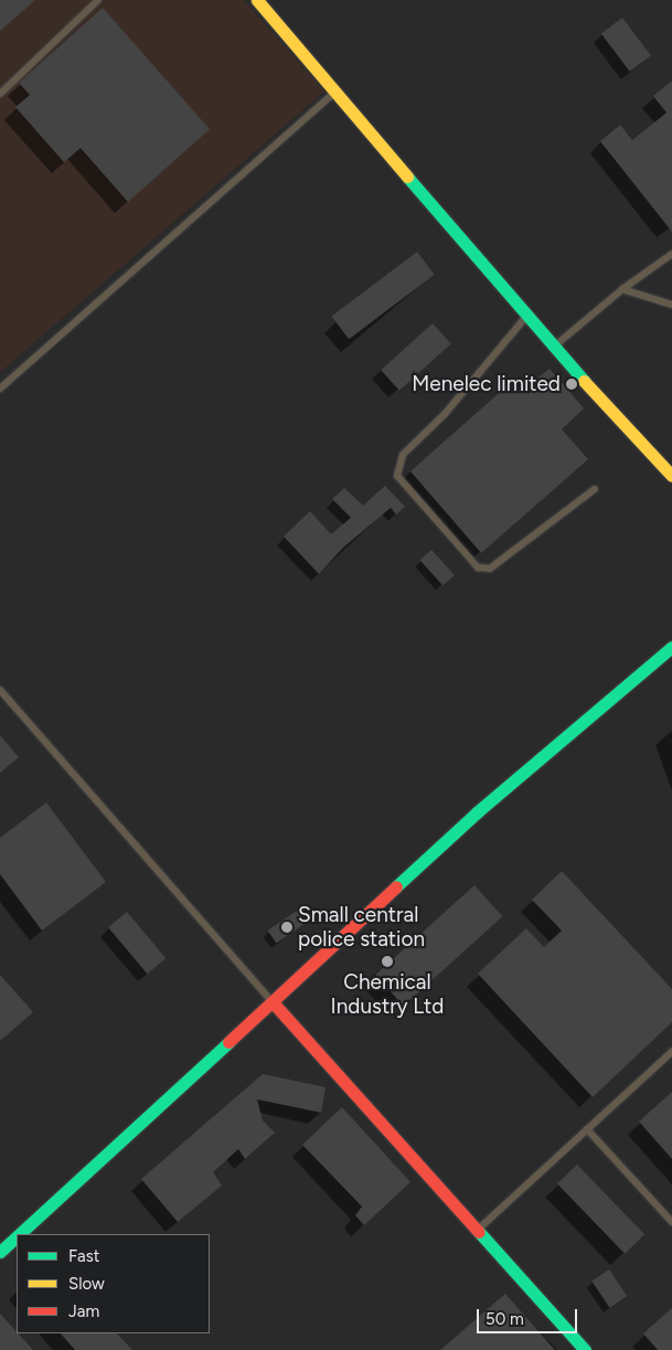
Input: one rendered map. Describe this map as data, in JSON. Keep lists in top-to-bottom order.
{
  "places": ["Menelec limited", "Small central police station", "Chemical Industry Ltd"],
  "legend": ["Fast", "Slow", "Jam"],
  "scale_bar": "50 m"
}
